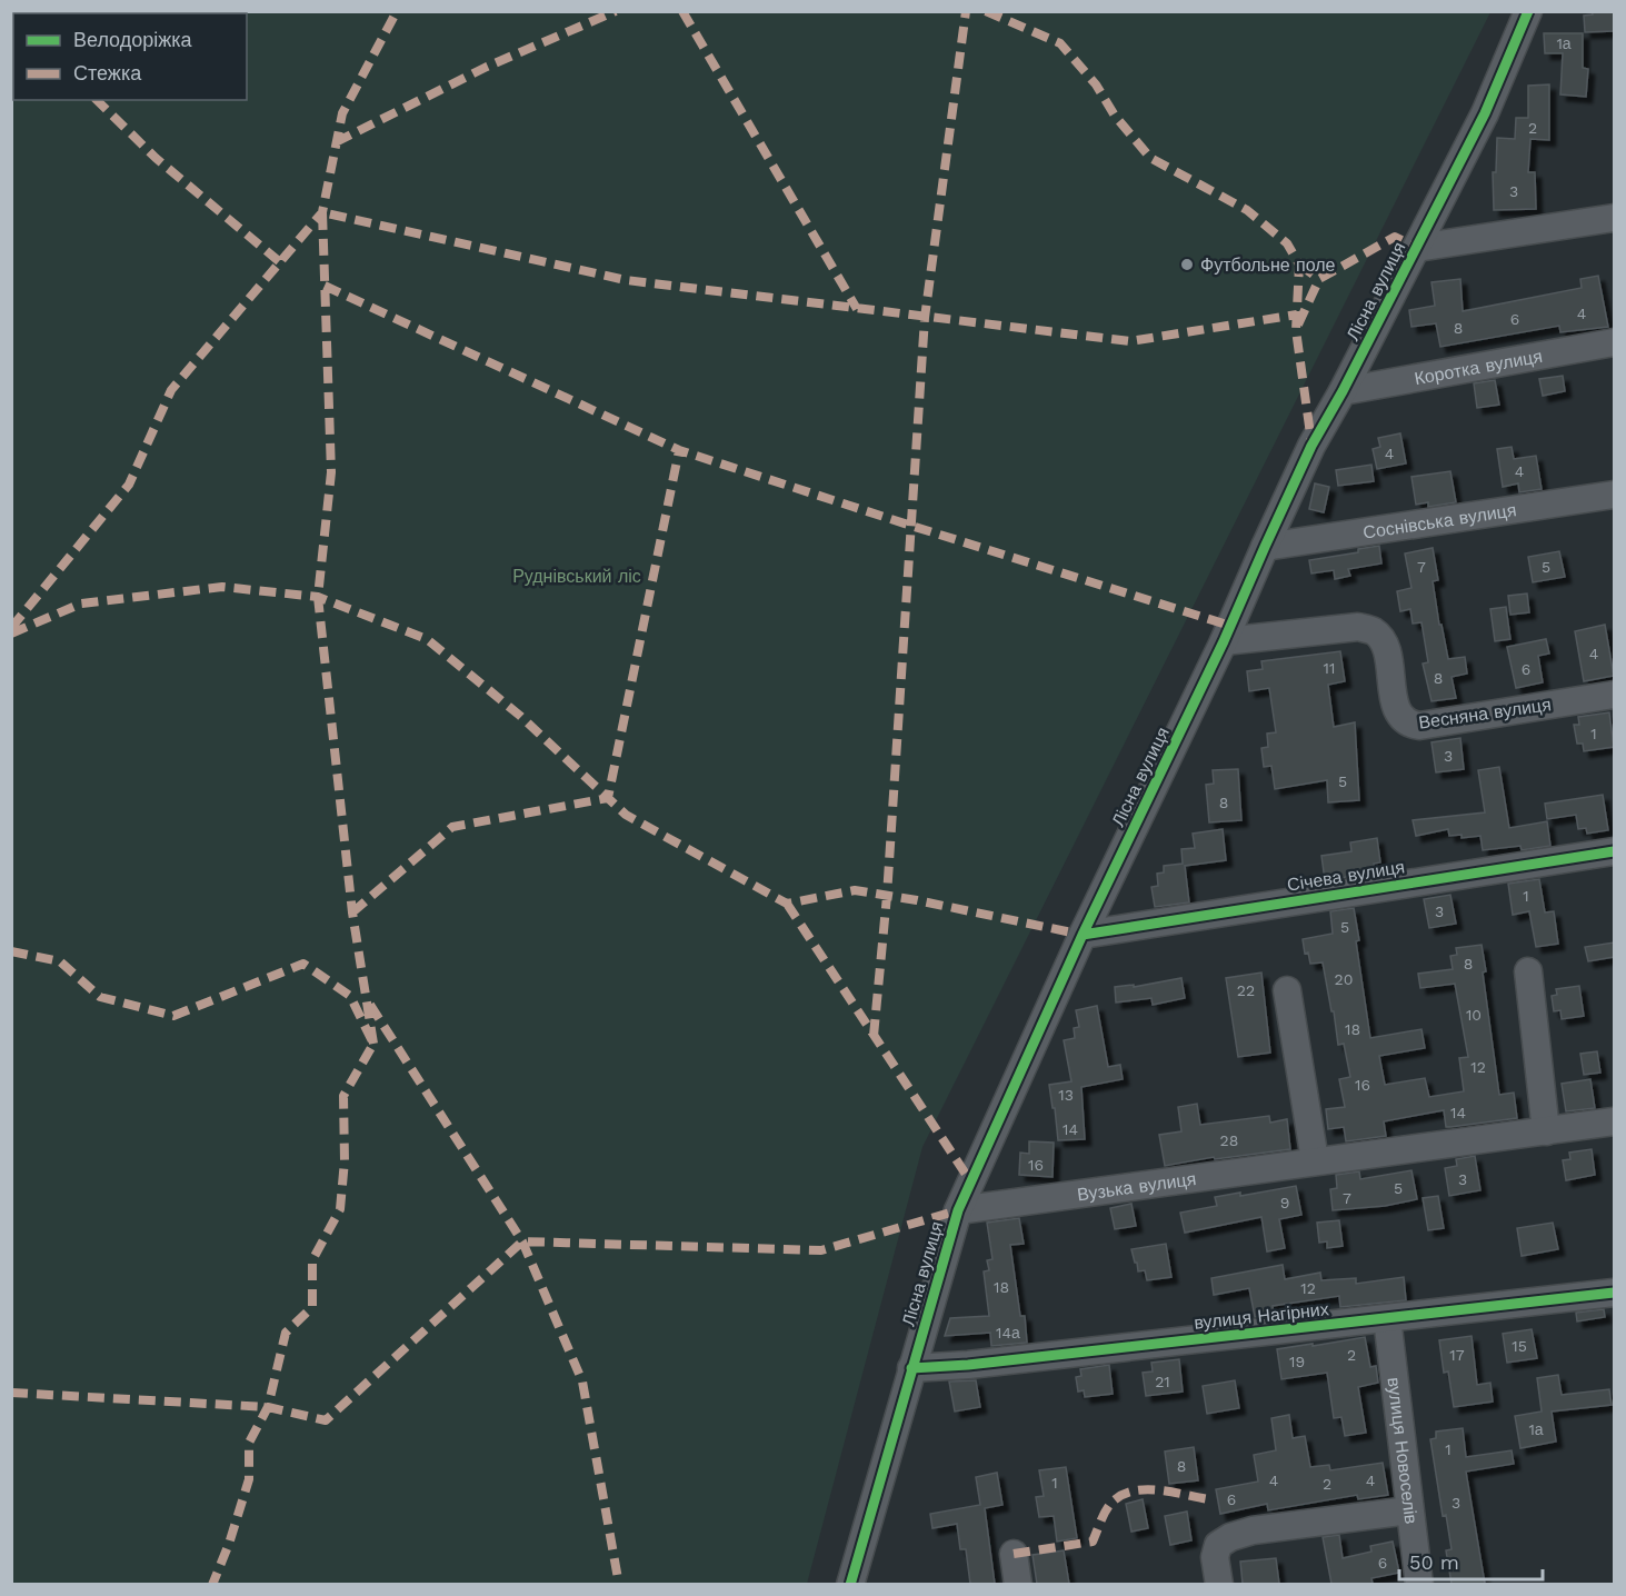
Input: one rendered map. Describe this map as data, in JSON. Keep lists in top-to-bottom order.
{
  "streets": {
    "street": [
      "Лісна вулиця",
      "Коротка вулиця",
      "Соснівська вулиця",
      "Весняна вулиця",
      "Січева вулиця",
      "Вузька вулиця",
      "вулиця Нагірних",
      "вулиця Новоселів"
    ]
  },
  "crossings": [
    ["Лісна вулиця", "Коротка вулиця"],
    ["Лісна вулиця", "Соснівська вулиця"],
    ["Лісна вулиця", "Весняна вулиця"],
    ["Лісна вулиця", "Січева вулиця"],
    ["Лісна вулиця", "Вузька вулиця"],
    ["Лісна вулиця", "вулиця Нагірних"],
    ["вулиця Нагірних", "вулиця Новоселів"]
  ],
  "parks": ["Руднівський ліс"],
  "places": ["Футбольне поле"],
  "house_numbers": [
    "1а",
    "2",
    "3",
    "4",
    "6",
    "8",
    "4",
    "4",
    "7",
    "5",
    "4",
    "11",
    "6",
    "8",
    "1",
    "3",
    "5",
    "8",
    "1",
    "3",
    "5",
    "8",
    "20",
    "22",
    "10",
    "18",
    "12",
    "16",
    "13",
    "14",
    "14",
    "28",
    "16",
    "3",
    "5",
    "7",
    "9",
    "18",
    "12",
    "14а",
    "15",
    "2",
    "17",
    "19",
    "21",
    "1а",
    "1",
    "8",
    "4",
    "4",
    "1",
    "2",
    "6",
    "3",
    "6"
  ],
  "legend": ["Велодоріжка", "Стежка"],
  "scale_bar": "50 m"
}
